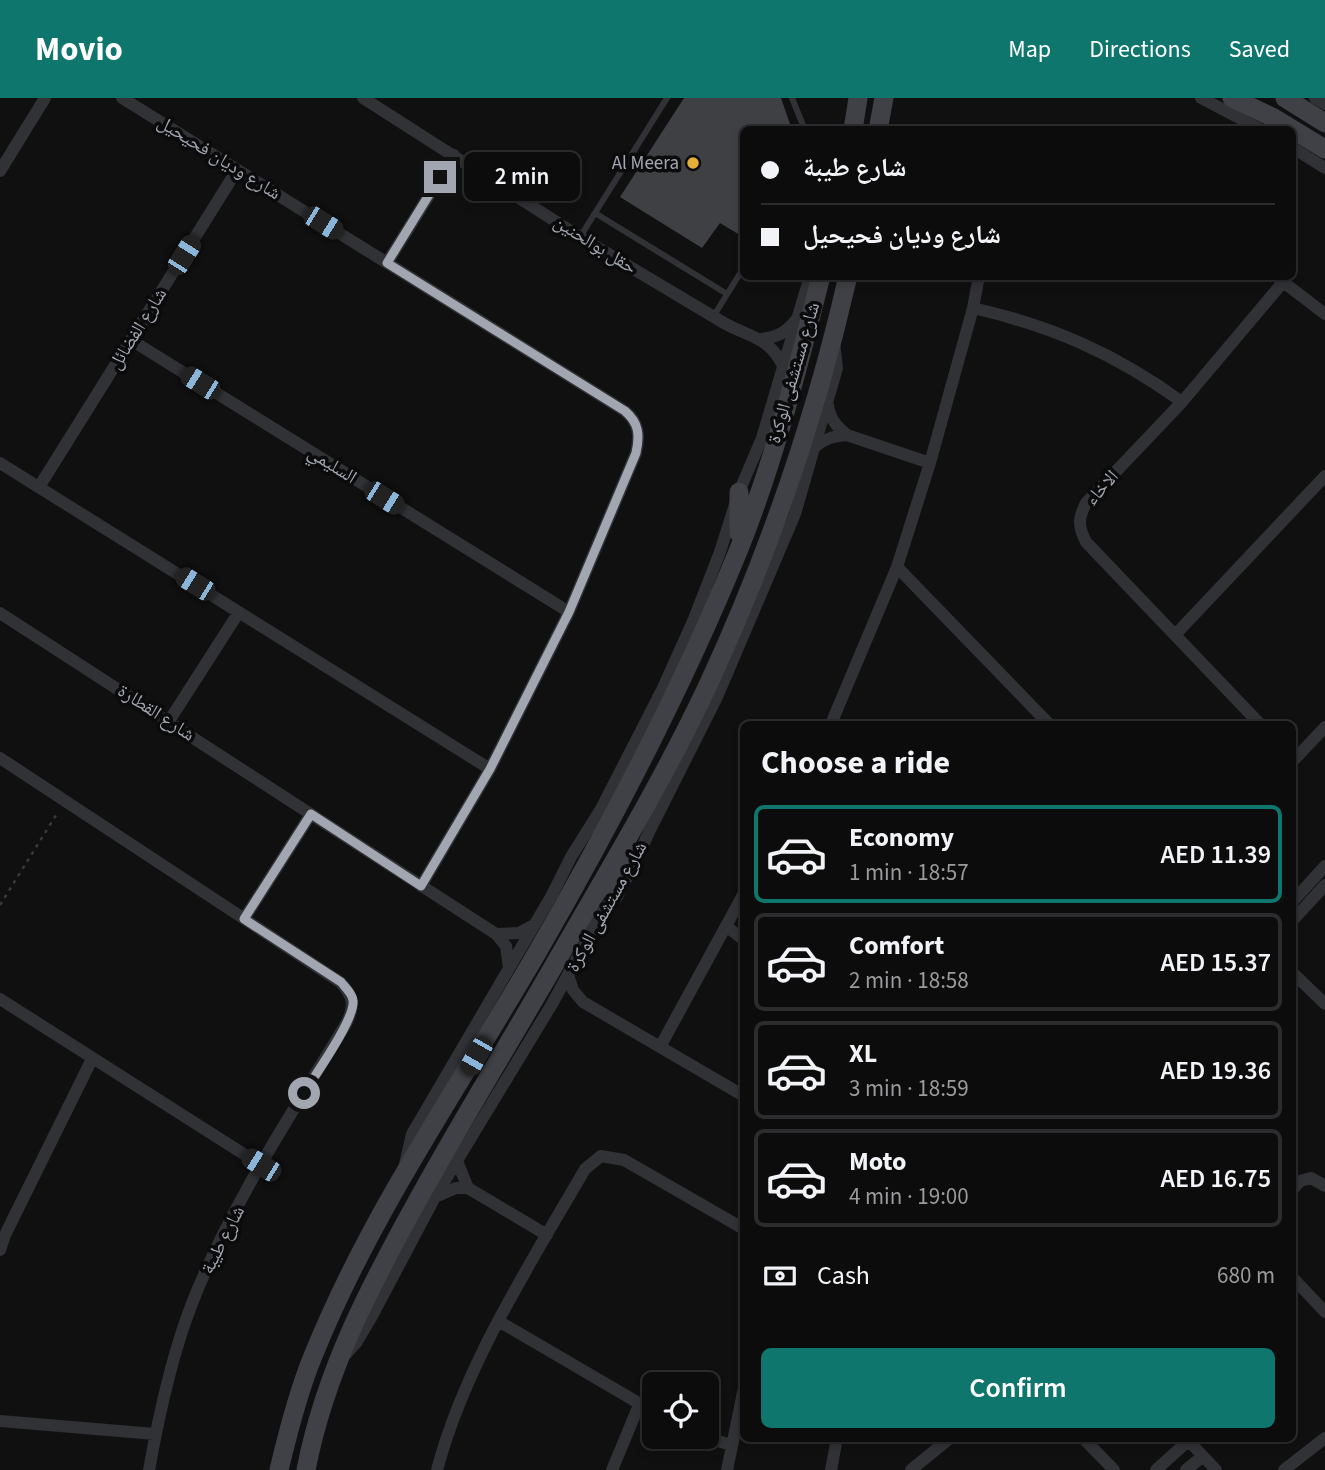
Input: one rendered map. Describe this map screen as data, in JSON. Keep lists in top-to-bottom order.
{
  "streets": {
    "street": [
      "شارع وديان فحيحيل",
      "حقل بوالحنين",
      "شارع الفضائل",
      "شارع مستشفى الوكرة",
      "السليمي",
      "الاخاء",
      "شارع القطارة",
      "شارع طيبة"
    ]
  },
  "crossings": [
    ["شارع وديان فحيحيل", "شارع الفضائل"],
    ["شارع وديان فحيحيل", "السليمي"],
    ["شارع وديان فحيحيل", "شارع القطارة"],
    ["شارع الفضائل", "السليمي"]
  ],
  "places": ["Al Meera"],
  "page": {
    "header": "Movio",
    "nav": ["Map", "Directions", "Saved"],
    "banner": ["شارع طيبة", "شارع وديان فحيحيل"],
    "bubble": "2 min",
    "heading": "Choose a ride",
    "list": [
      {
        "name": "Economy",
        "note": "1 min · 18:57",
        "value": "AED 11.39"
      },
      {
        "name": "Comfort",
        "note": "2 min · 18:58",
        "value": "AED 15.37"
      },
      {
        "name": "XL",
        "note": "3 min · 18:59",
        "value": "AED 19.36"
      },
      {
        "name": "Moto",
        "note": "4 min · 19:00",
        "value": "AED 16.75"
      }
    ],
    "pay": ["Cash", "680 m"],
    "buttons": "Confirm"
  }
}
